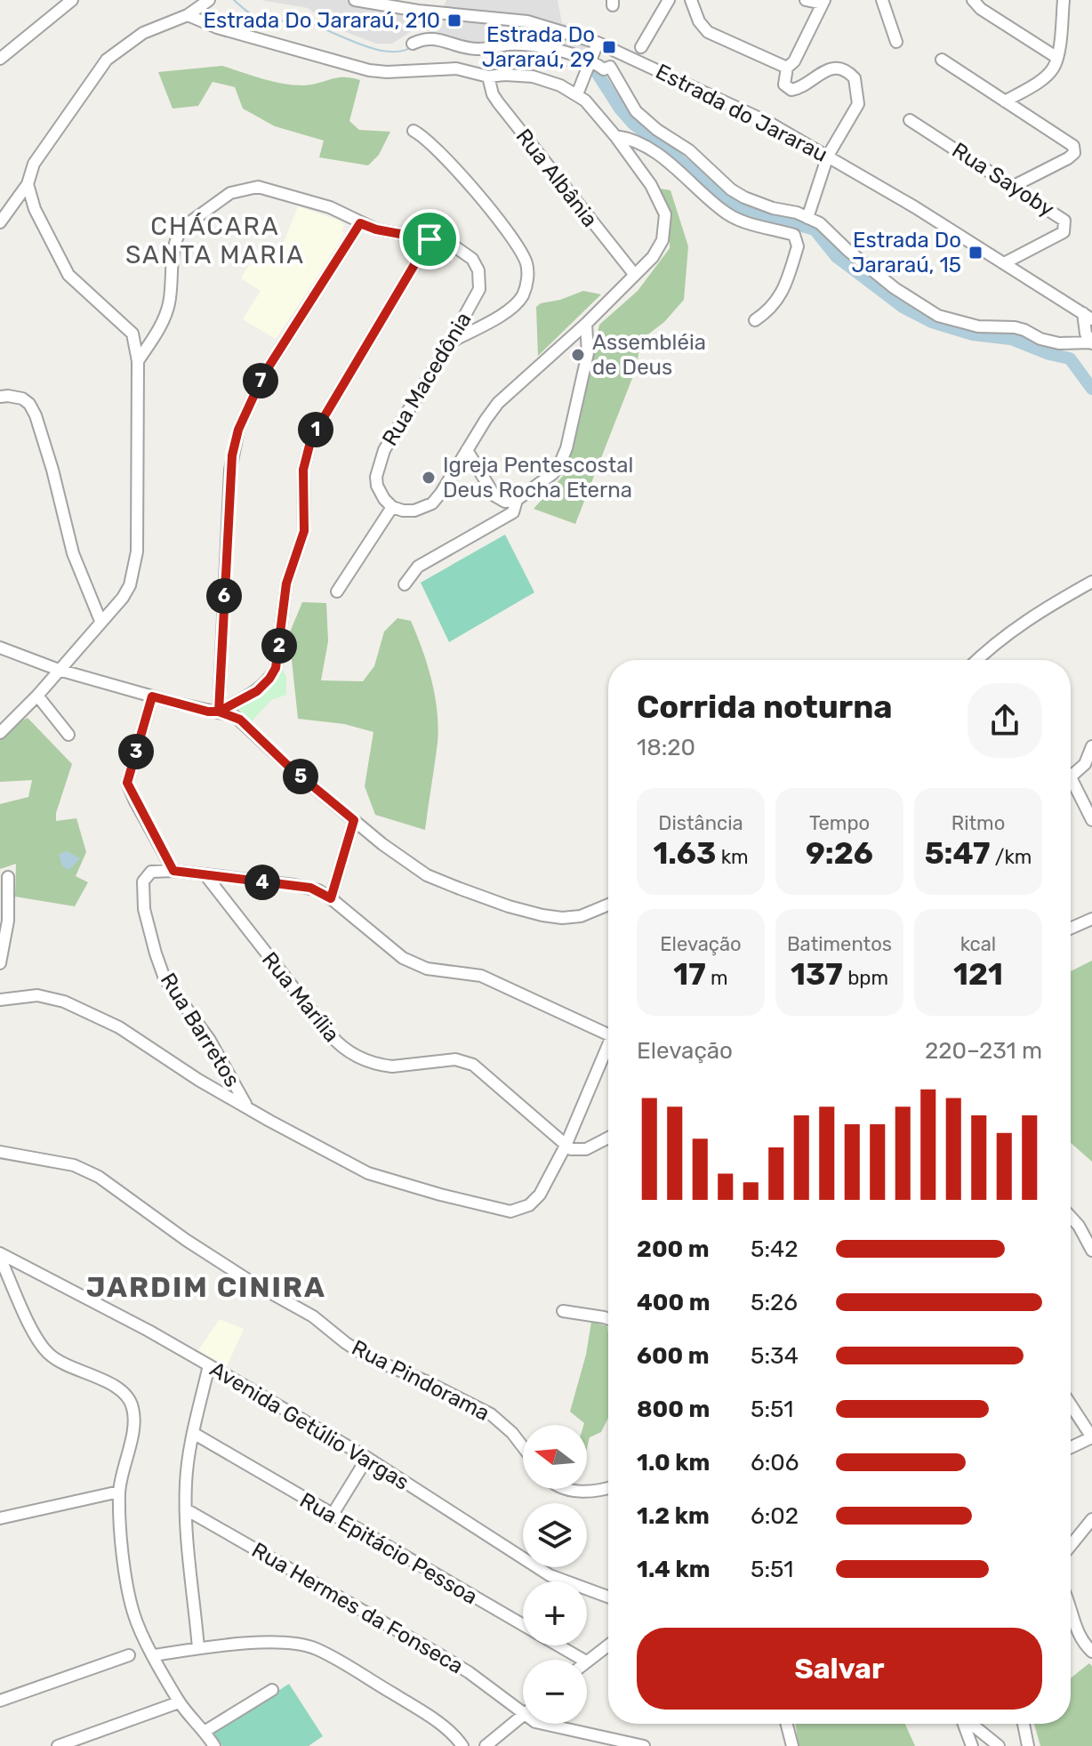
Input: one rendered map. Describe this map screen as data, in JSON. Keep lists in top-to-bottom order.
{
  "streets": {
    "street": [
      "Estrada do Jararau",
      "Rua Albânia",
      "Rua Sayoby",
      "Rua Macedônia",
      "Rua Marília",
      "Rua Barretos",
      "Rua Pindorama",
      "Avenida Getúlio Vargas",
      "Rua Epitácio Pessoa",
      "Rua Hermes da Fonseca"
    ]
  },
  "crossings": [
    ["Estrada do Jararau", "Rua Sayoby"],
    ["Rua Marília", "Rua Barretos"]
  ],
  "districts": ["CHÁCARA SANTA MARIA", "JARDIM CINIRA"],
  "places": {
    "transit": ["Estrada Do Jararaú, 210", "Estrada Do Jararaú, 29", "Estrada Do Jararaú, 15"],
    "other": ["Assembléia de Deus", "Igreja Pentescostal Deus Rocha Eterna"]
  },
  "north": "left",
  "page": {
    "pins": [
      "7",
      "1",
      "6",
      "2",
      "3",
      "5",
      "4"
    ],
    "heading": ["Corrida noturna", "18:20"],
    "stats": [
      ["Distância", "1.63 km"],
      ["Tempo", "9:26"],
      ["Ritmo", "5:47 /km"],
      ["Elevação", "17 m"],
      ["Batimentos", "137 bpm"],
      ["kcal", "121"]
    ],
    "chart": ["Elevação", "220–231 m"],
    "list": [
      {
        "name": "200 m",
        "note": "5:42"
      },
      {
        "name": "400 m",
        "note": "5:26"
      },
      {
        "name": "600 m",
        "note": "5:34"
      },
      {
        "name": "800 m",
        "note": "5:51"
      },
      {
        "name": "1.0 km",
        "note": "6:06"
      },
      {
        "name": "1.2 km",
        "note": "6:02"
      },
      {
        "name": "1.4 km",
        "note": "5:51"
      }
    ],
    "map_buttons": ["+", "−"],
    "buttons": "Salvar"
  }
}
